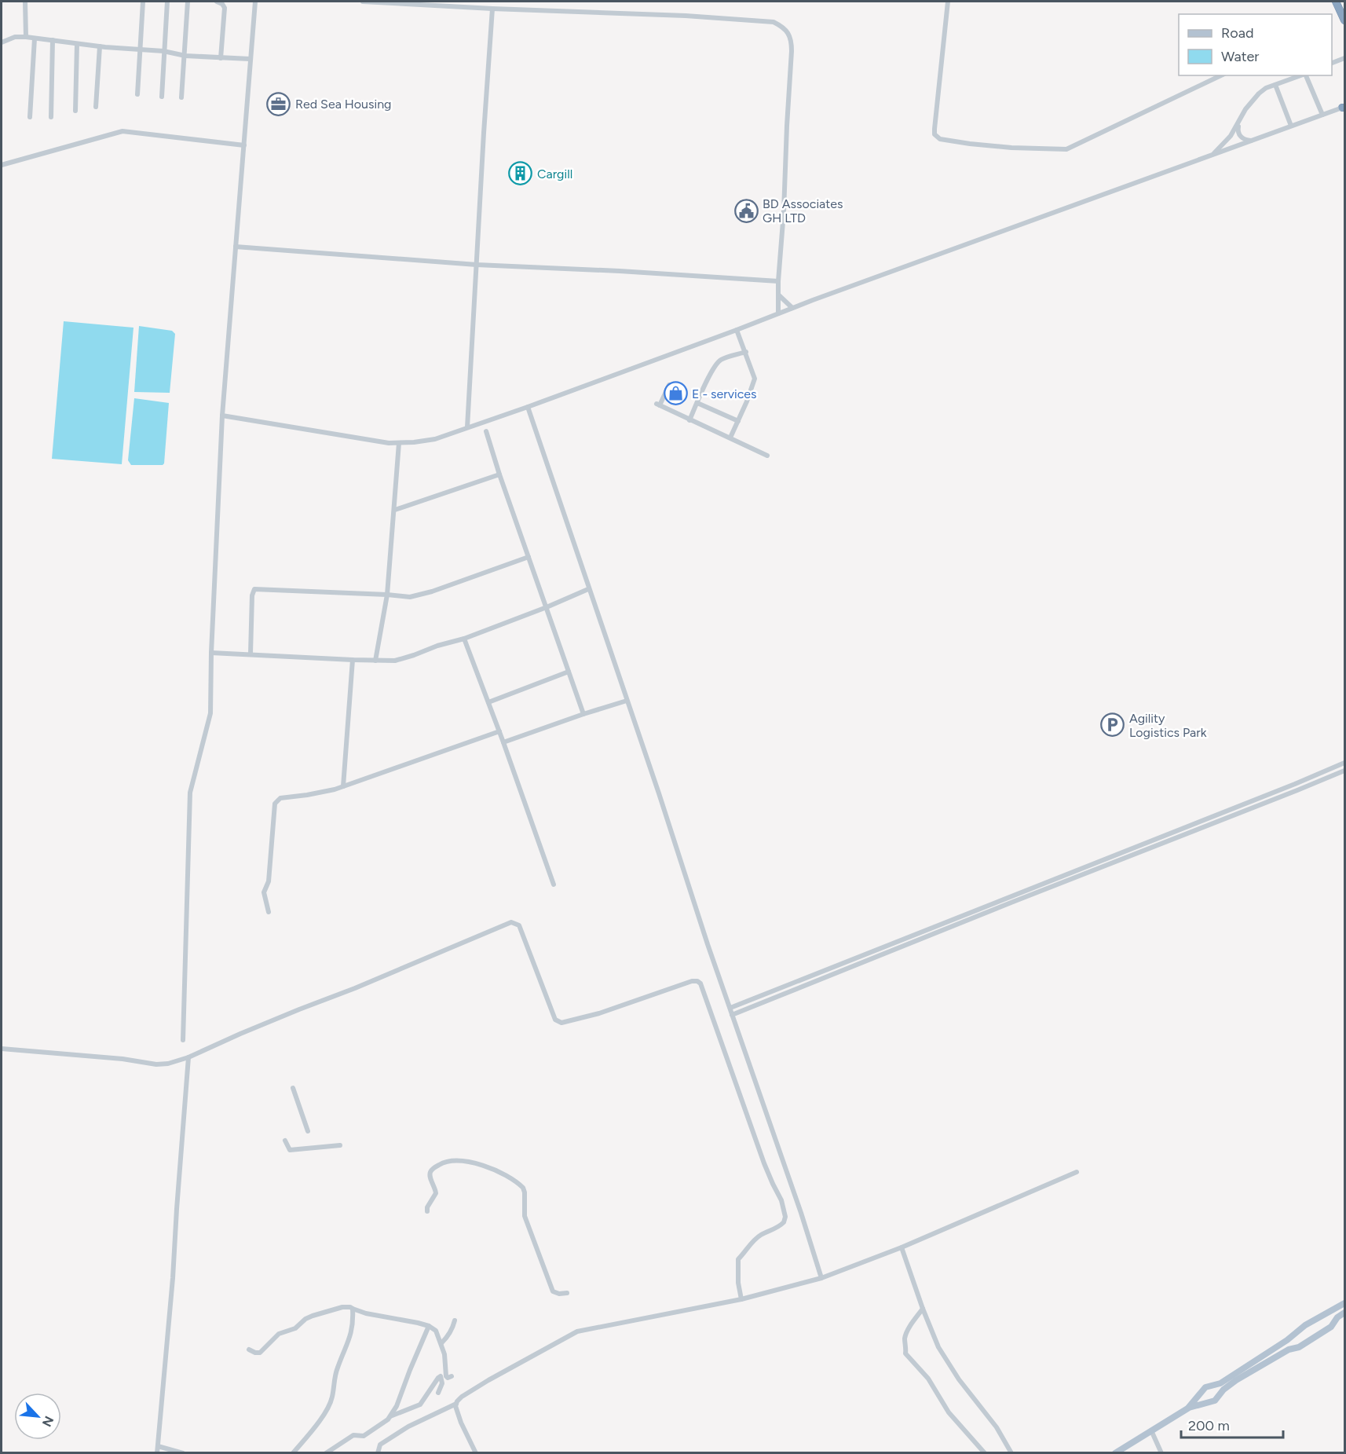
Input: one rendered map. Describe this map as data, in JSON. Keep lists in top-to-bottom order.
{
  "places": {
    "office": ["Red Sea Housing"],
    "building": ["Cargill"],
    "public building": ["BD Associates GH LTD"],
    "shop": ["E - services"],
    "parking": ["Agility Logistics Park"]
  },
  "legend": ["Road", "Water"],
  "scale_bar": "200 m",
  "north": "bottom right"
}
